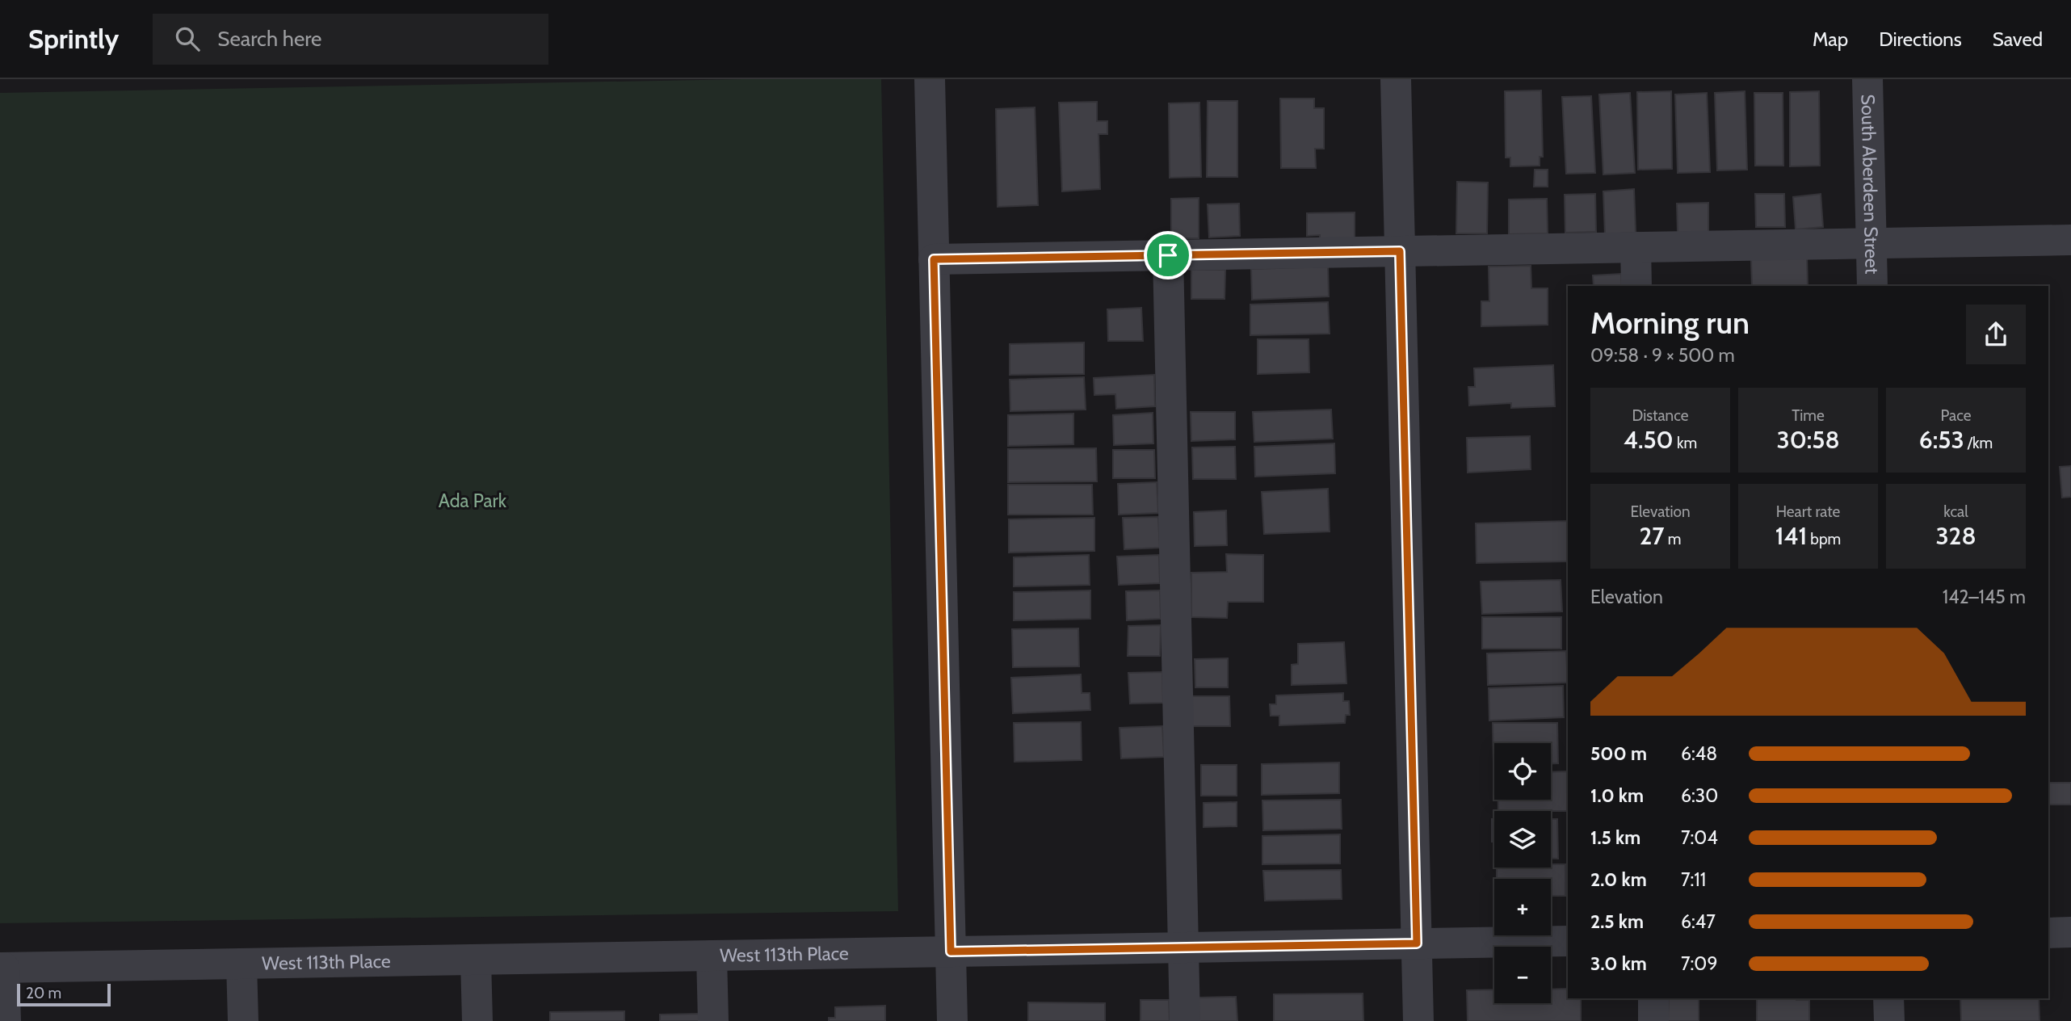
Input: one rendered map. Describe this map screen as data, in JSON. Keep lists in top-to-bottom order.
{
  "streets": {
    "street": ["South Aberdeen Street", "West 113th Place"]
  },
  "parks": ["Ada Park"],
  "scale_bar": "20 m",
  "page": {
    "header": "Sprintly",
    "search": "Search here",
    "nav": ["Map", "Directions", "Saved"],
    "heading": ["Morning run", "09:58 · 9 × 500 m"],
    "stats": [
      ["Distance", "4.50 km"],
      ["Time", "30:58"],
      ["Pace", "6:53 /km"],
      ["Elevation", "27 m"],
      ["Heart rate", "141 bpm"],
      ["kcal", "328"]
    ],
    "chart": ["Elevation", "142–145 m"],
    "list": [
      {
        "name": "500 m",
        "note": "6:48"
      },
      {
        "name": "1.0 km",
        "note": "6:30"
      },
      {
        "name": "1.5 km",
        "note": "7:04"
      },
      {
        "name": "2.0 km",
        "note": "7:11"
      },
      {
        "name": "2.5 km",
        "note": "6:47"
      },
      {
        "name": "3.0 km",
        "note": "7:09"
      }
    ],
    "map_buttons": ["+", "−"],
    "scale": "20 m"
  }
}
